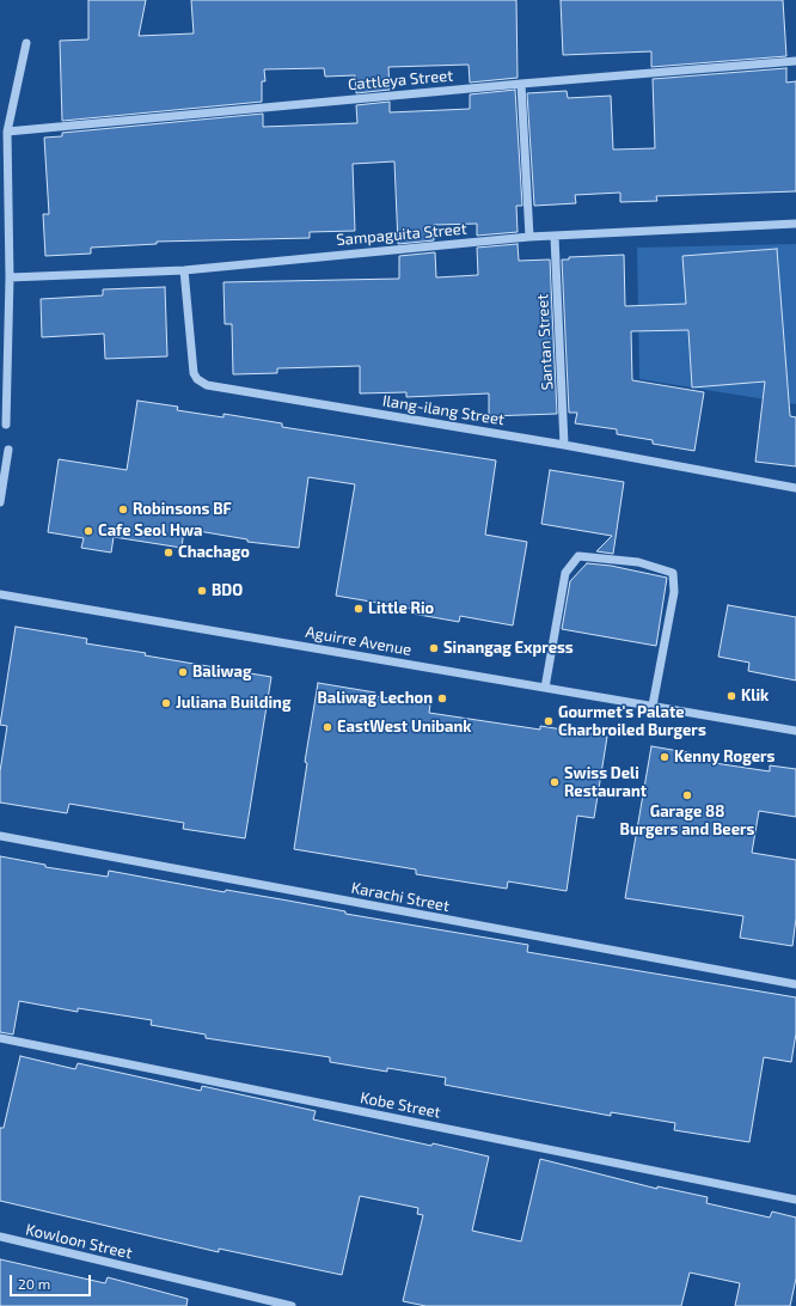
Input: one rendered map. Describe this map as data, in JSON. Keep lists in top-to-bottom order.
{
  "streets": {
    "street": [
      "Cattleya Street",
      "Sampaguita Street",
      "Santan Street",
      "Ilang-ilang Street",
      "Aguirre Avenue",
      "Karachi Street",
      "Kobe Street",
      "Kowloon Street"
    ]
  },
  "crossings": [
    ["Sampaguita Street", "Santan Street"],
    ["Sampaguita Street", "Ilang-ilang Street"],
    ["Santan Street", "Ilang-ilang Street"]
  ],
  "places": [
    "Robinsons BF",
    "Cafe Seol Hwa",
    "Chachago",
    "BDO",
    "Little Rio",
    "Sinangag Express",
    "Baliwag",
    "Klik",
    "Baliwag Lechon",
    "Juliana Building",
    "Gourmet's Palate Charbroiled Burgers",
    "EastWest Unibank",
    "Kenny Rogers",
    "Swiss Deli Restaurant",
    "Garage 88 Burgers and Beers"
  ],
  "scale_bar": "20 m"
}
